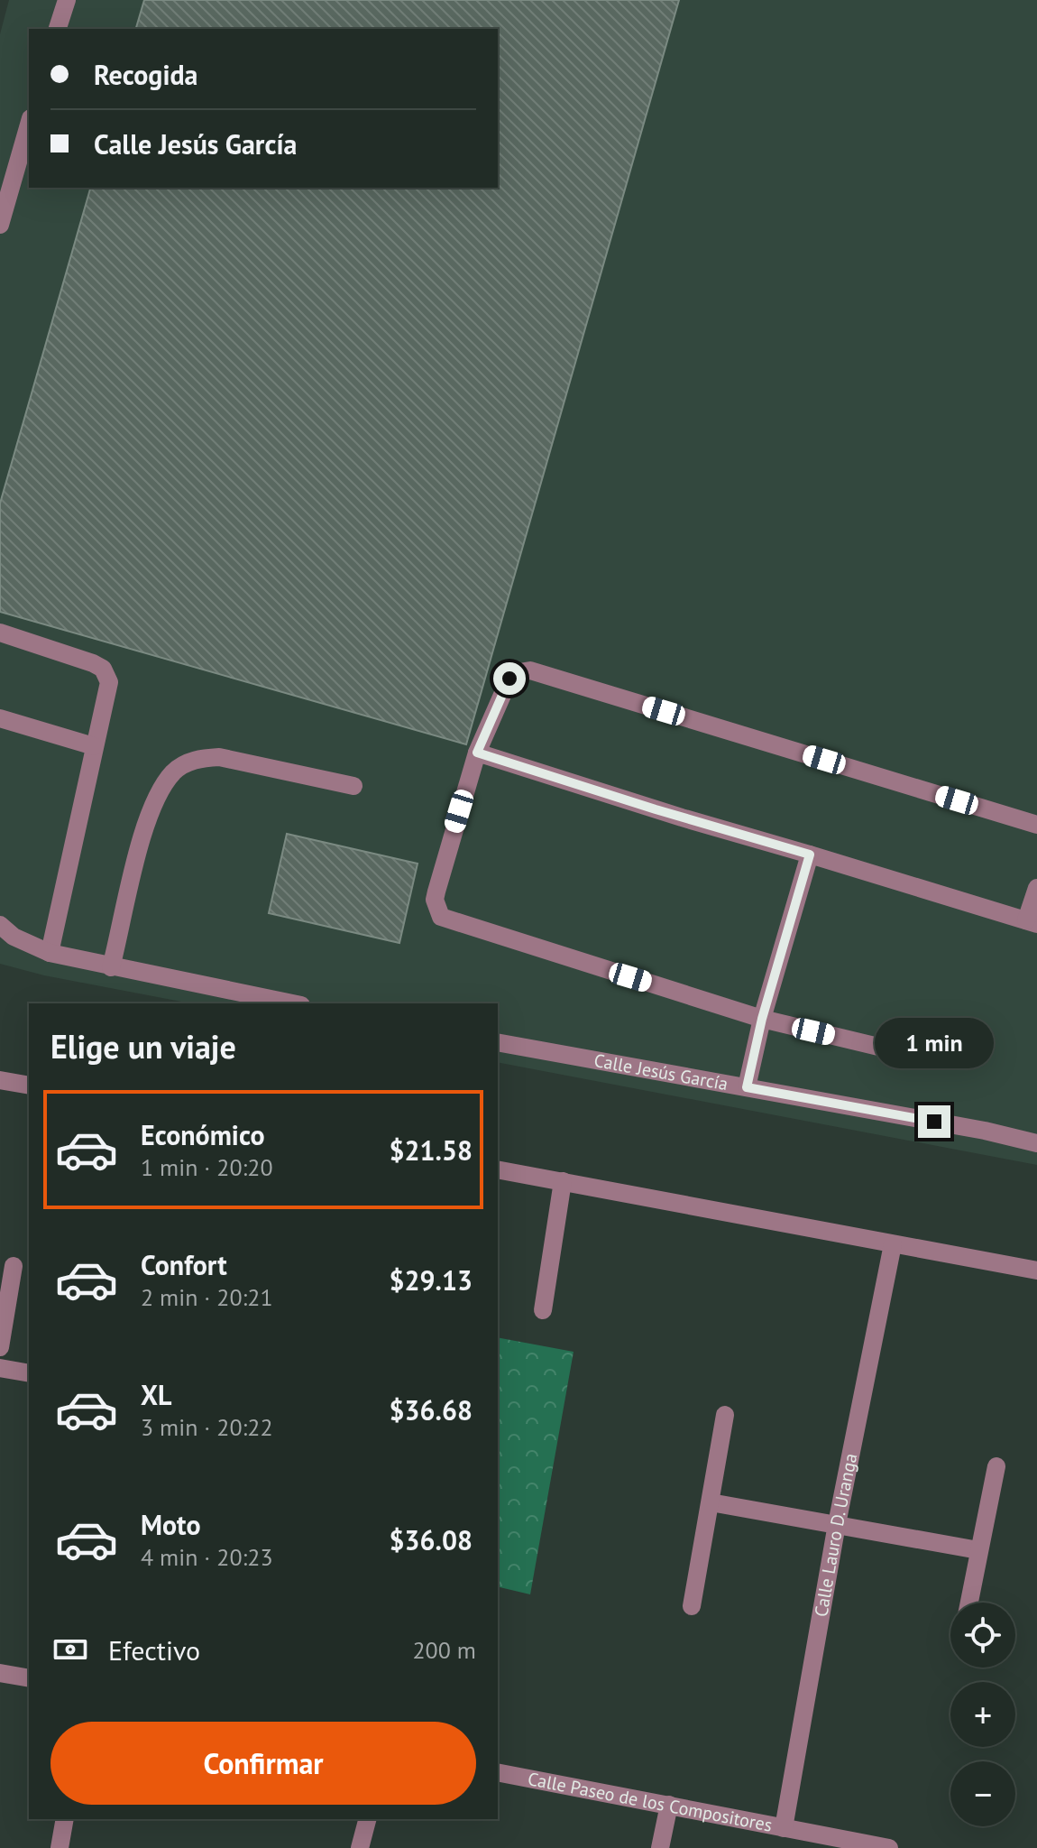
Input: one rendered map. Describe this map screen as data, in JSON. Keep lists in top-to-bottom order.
{
  "streets": {
    "street": ["Calle Jesús García", "Calle Lauro D. Uranga", "Calle Paseo de los Compositores"]
  },
  "crossings": [
    ["Calle Lauro D. Uranga", "Calle Paseo de los Compositores"]
  ],
  "page": {
    "banner": ["Recogida", "Calle Jesús García"],
    "heading": "Elige un viaje",
    "bubble": "1 min",
    "list": [
      {
        "name": "Económico",
        "note": "1 min · 20:20",
        "value": "$21.58"
      },
      {
        "name": "Confort",
        "note": "2 min · 20:21",
        "value": "$29.13"
      },
      {
        "name": "XL",
        "note": "3 min · 20:22",
        "value": "$36.68"
      },
      {
        "name": "Moto",
        "note": "4 min · 20:23",
        "value": "$36.08"
      }
    ],
    "map_buttons": ["+", "−"],
    "pay": ["Efectivo", "200 m"],
    "buttons": "Confirmar"
  }
}
